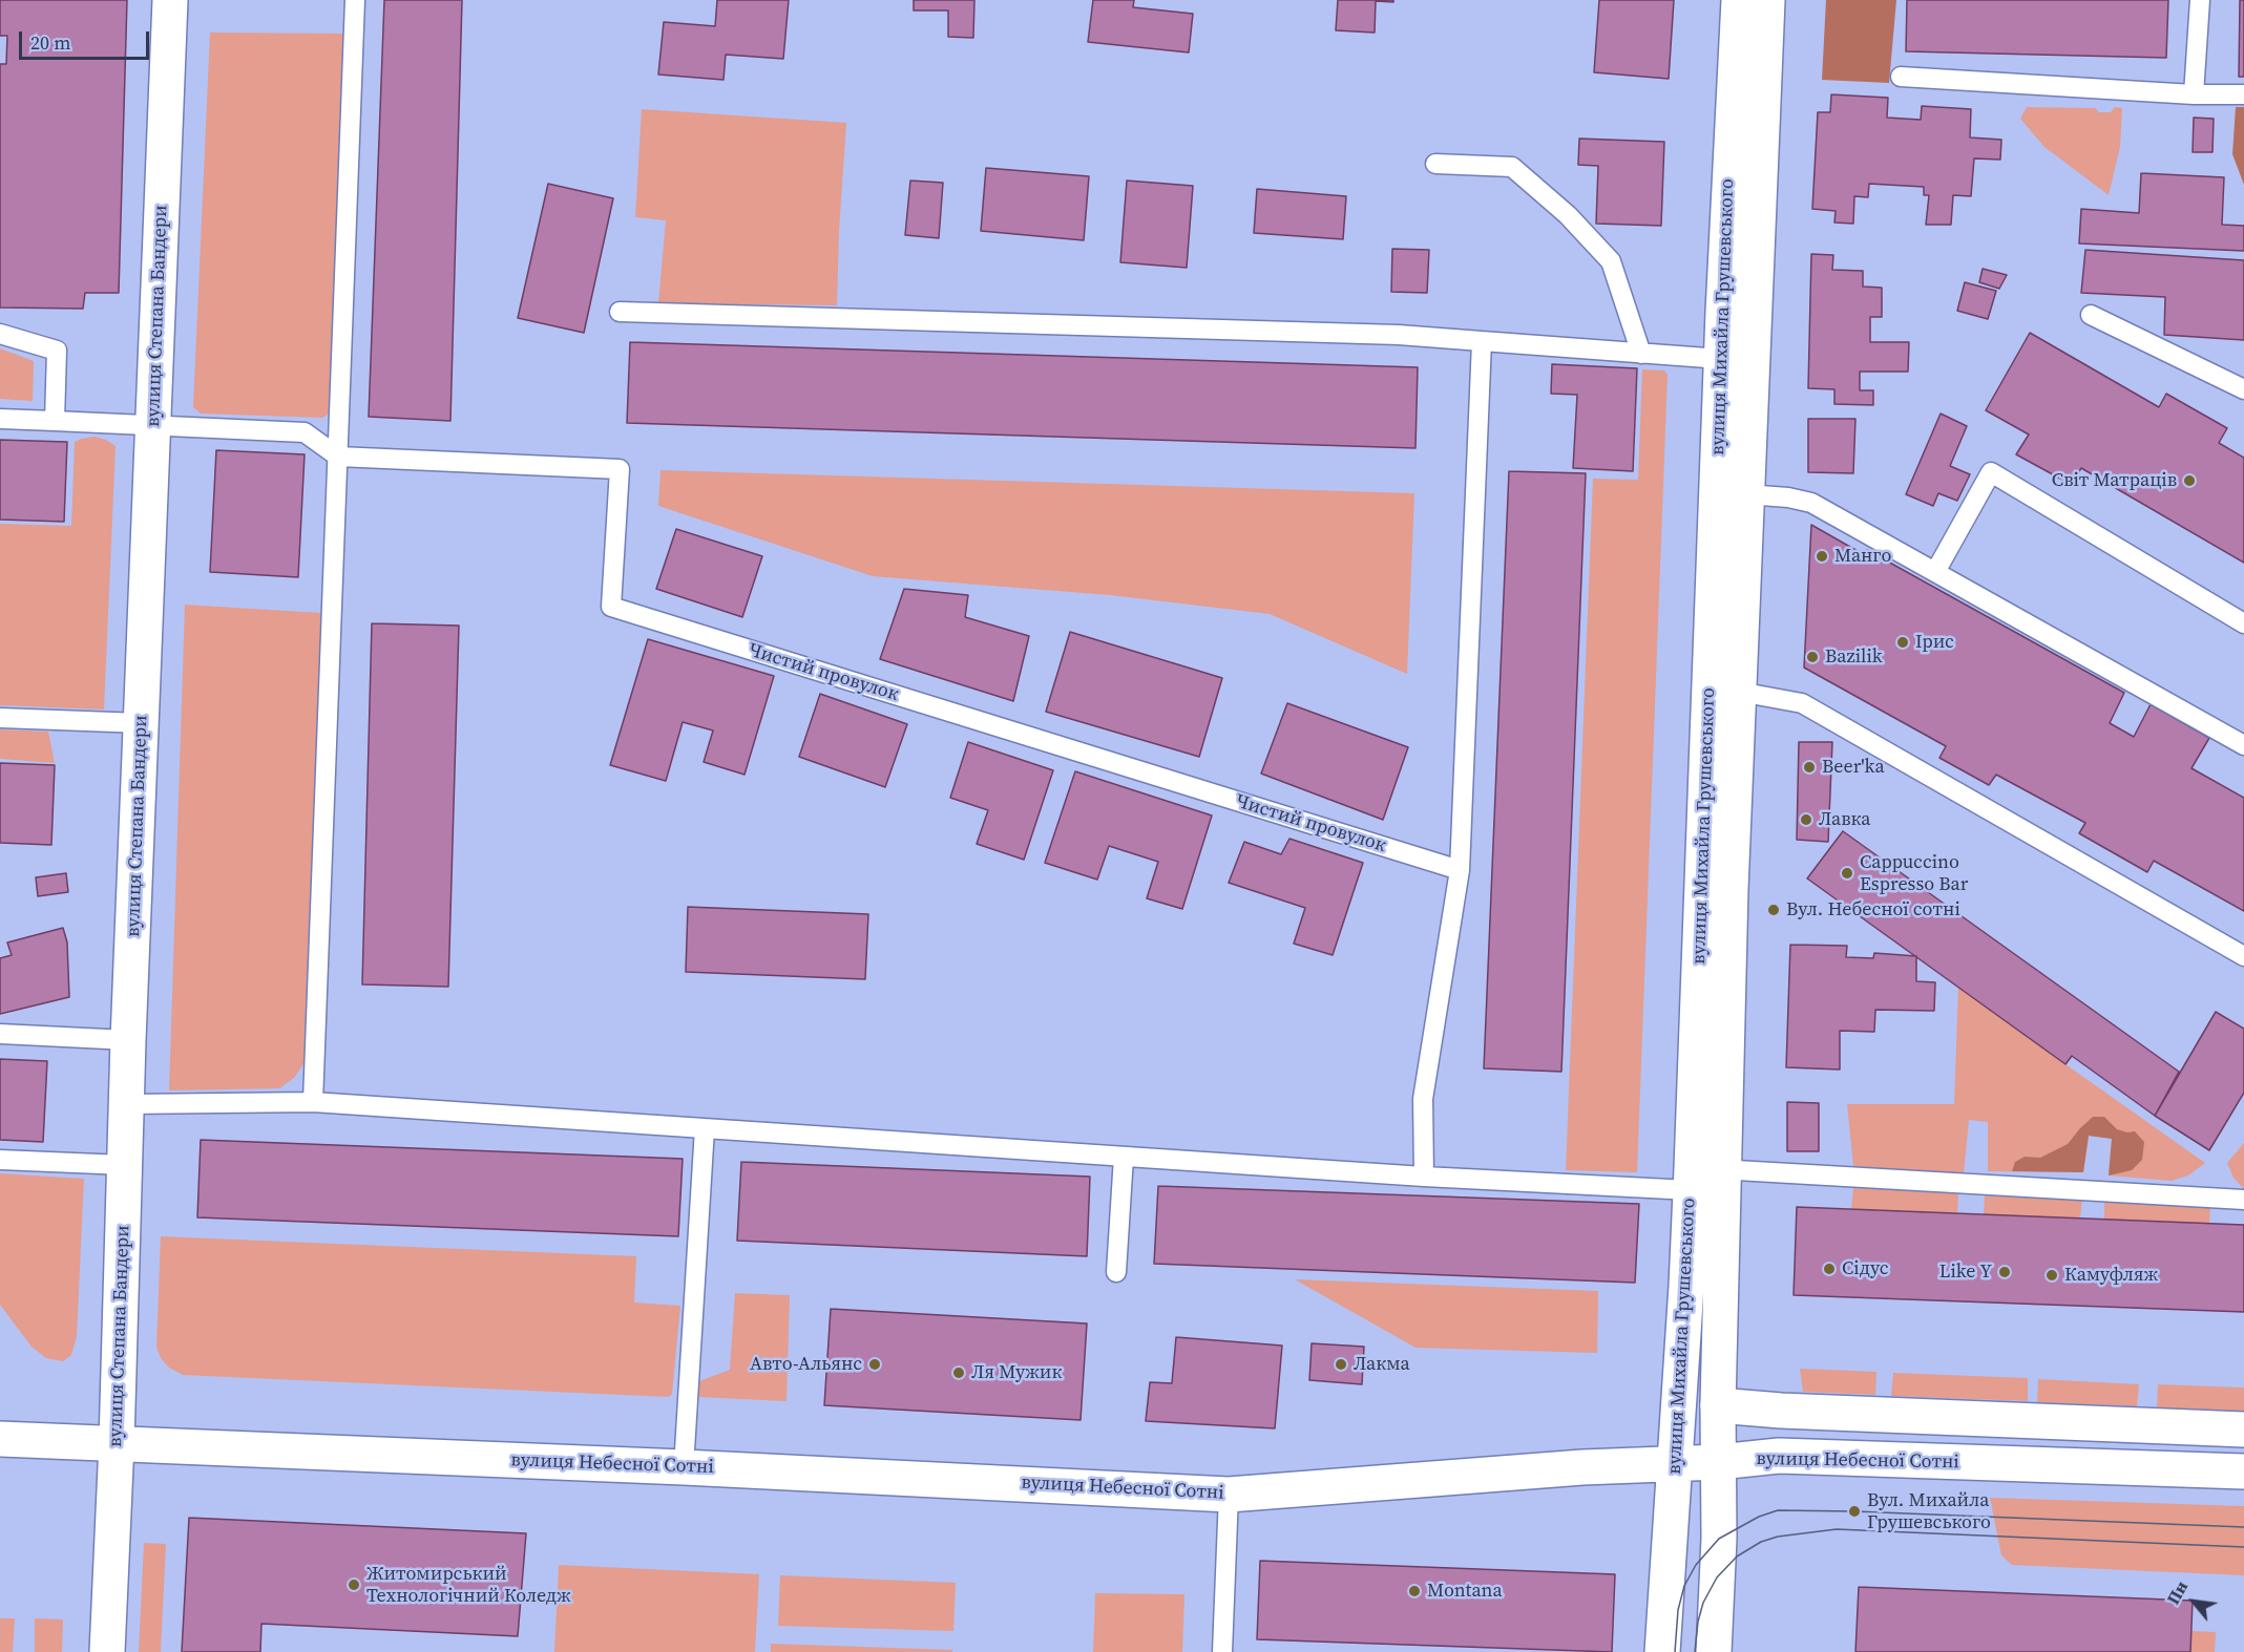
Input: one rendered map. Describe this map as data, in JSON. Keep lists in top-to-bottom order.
{
  "streets": {
    "street": ["вулиця Степана Бандери", "вулиця Михайла Грушевського", "вулиця Небесної Сотні"],
    "lane": ["Чистий провулок"]
  },
  "crossings": [
    ["вулиця Степана Бандери", "вулиця Небесної Сотні"],
    ["вулиця Михайла Грушевського", "вулиця Небесної Сотні"]
  ],
  "places": [
    "Світ Матраців",
    "Манго",
    "Ірис",
    "Bazilik",
    "Beer'ka",
    "Лавка",
    "Cappuccino Espresso Bar",
    "Вул. Небесної сотні",
    "Сідус",
    "Like Y",
    "Камуфляж",
    "Авто-Альянс",
    "Лакма",
    "Ля Мужик",
    "Вул. Михайла Грушевського",
    "Житомирський Технологічний Коледж",
    "Montana"
  ],
  "scale_bar": "20 m",
  "north": "top left"
}
